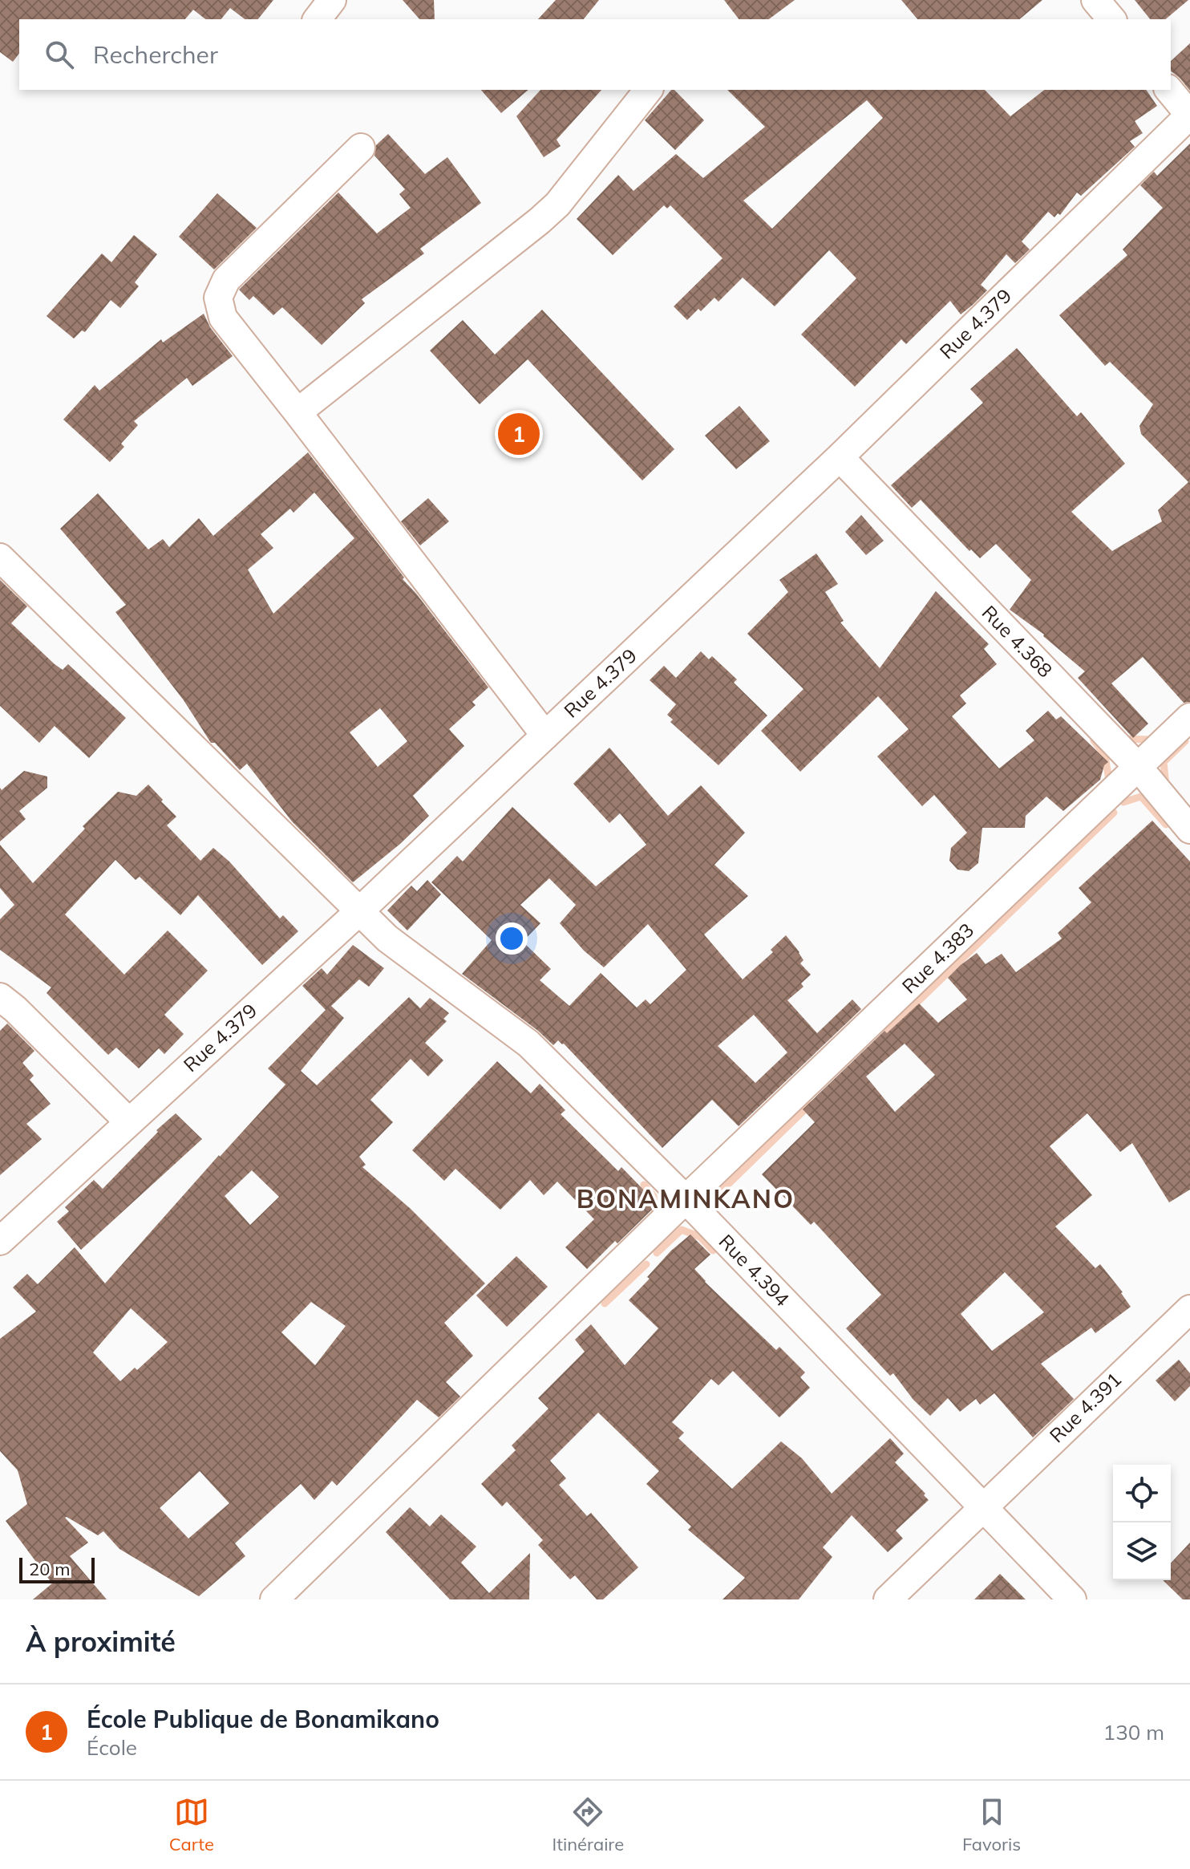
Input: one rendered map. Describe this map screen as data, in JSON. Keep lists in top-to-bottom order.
{
  "streets": {
    "street": [
      "Rue 4.379",
      "Rue 4.368",
      "Rue 4.383",
      "Rue 4.394",
      "Rue 4.391"
    ]
  },
  "crossings": [
    ["Rue 4.379", "Rue 4.368"],
    ["Rue 4.379", "Rue 4.394"],
    ["Rue 4.368", "Rue 4.383"],
    ["Rue 4.383", "Rue 4.394"],
    ["Rue 4.394", "Rue 4.391"]
  ],
  "districts": ["BONAMINKANO"],
  "scale_bar": "20 m",
  "page": {
    "search": "Rechercher",
    "pins": "1",
    "scale": "20 m",
    "heading": "À proximité",
    "list": [
      {
        "mark": "1",
        "name": "École Publique de Bonamikano",
        "note": "École",
        "value": "130 m"
      }
    ],
    "nav": ["Carte", "Itinéraire", "Favoris"]
  }
}
